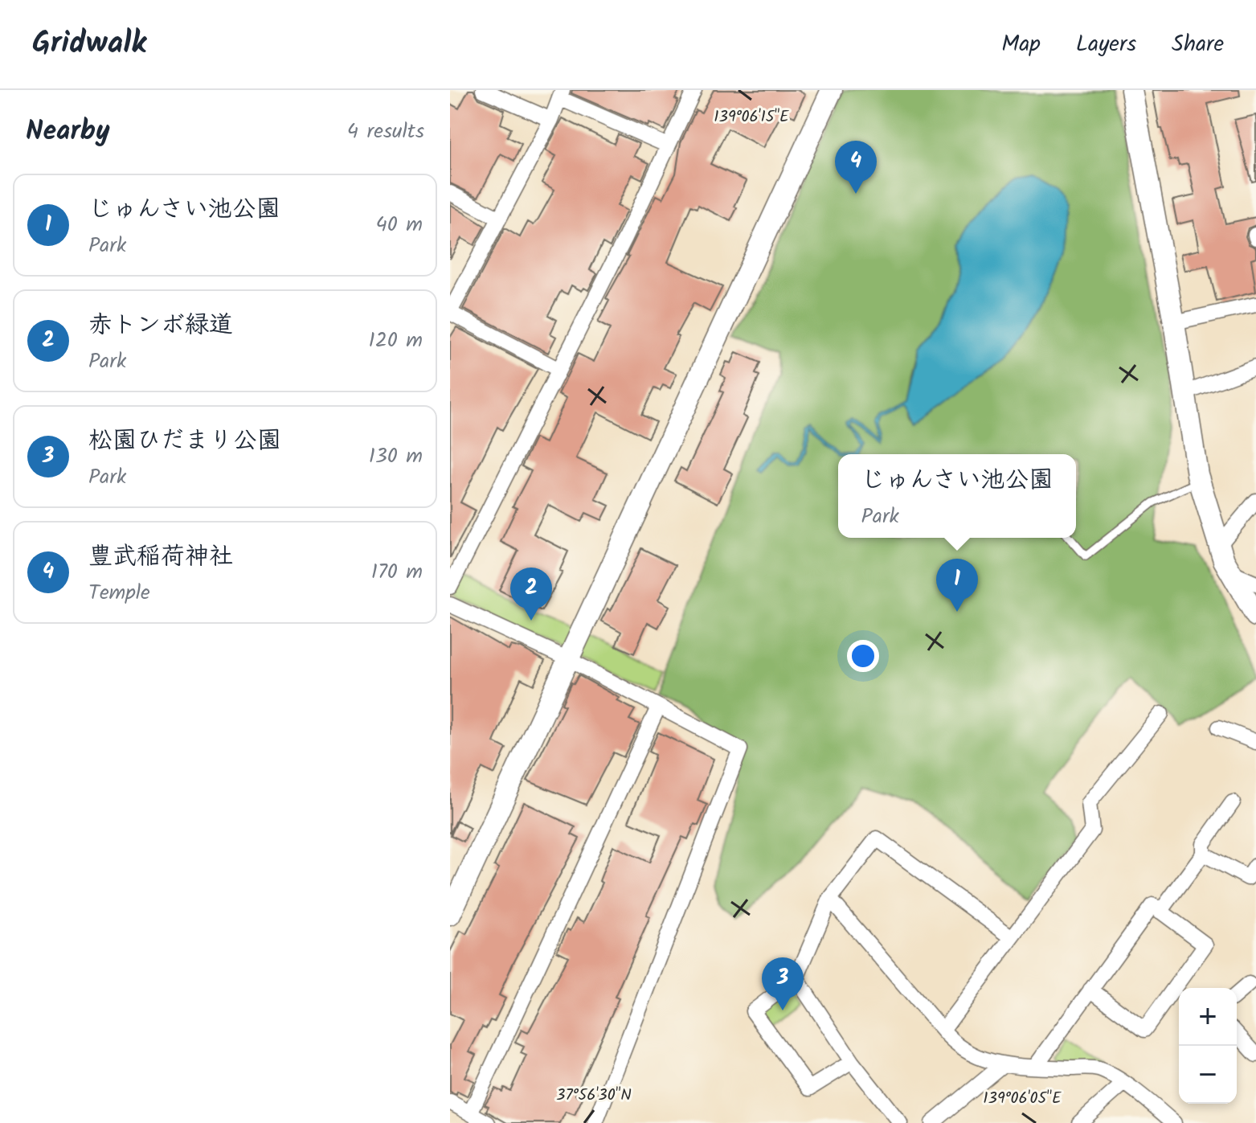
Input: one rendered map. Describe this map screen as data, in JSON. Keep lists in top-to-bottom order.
{
  "page": {
    "header": "Gridwalk",
    "nav": ["Map", "Layers", "Share"],
    "heading": ["Nearby", "4 results"],
    "pins": [
      "4",
      "1",
      "2",
      "3"
    ],
    "list": [
      {
        "mark": "1",
        "name": "じゅんさい池公園",
        "note": "Park",
        "value": "40 m"
      },
      {
        "mark": "2",
        "name": "赤トンボ緑道",
        "note": "Park",
        "value": "120 m"
      },
      {
        "mark": "3",
        "name": "松園ひだまり公園",
        "note": "Park",
        "value": "130 m"
      },
      {
        "mark": "4",
        "name": "豊武稲荷神社",
        "note": "Temple",
        "value": "170 m"
      }
    ],
    "popup": ["じゅんさい池公園", "Park"],
    "map_buttons": ["+", "−"]
  },
  "coordinates": ["139°06'15\"E", "37°56'30\"N", "139°06'05\"E"]
}
